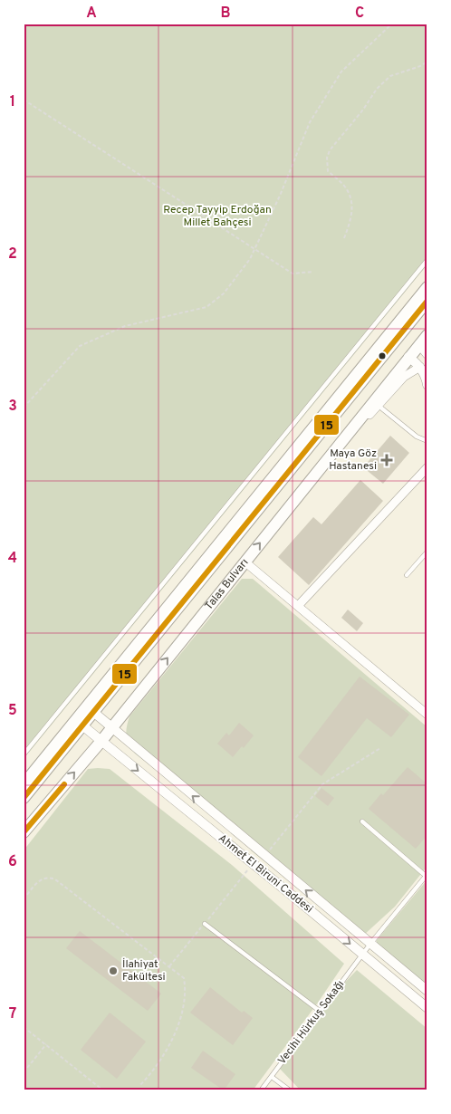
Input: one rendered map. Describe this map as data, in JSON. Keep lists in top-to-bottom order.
{
  "streets": {
    "main road": ["Talas Bulvarı"],
    "street": ["Ahmet El Biruni Caddesi"],
    "lane": ["Vecihi Hürkuş Sokağı"]
  },
  "crossings": [
    ["Talas Bulvarı", "Ahmet El Biruni Caddesi"],
    ["Ahmet El Biruni Caddesi", "Vecihi Hürkuş Sokağı"]
  ],
  "parks": ["Recep Tayyip Erdoğan Millet Bahçesi"],
  "places": {
    "health": ["Maya Göz Hastanesi"],
    "other": ["İlahiyat Fakültesi"]
  },
  "lines": ["transit line 15"],
  "grid": {
    "columns": ["A", "B", "C"],
    "rows": [
      "1",
      "2",
      "3",
      "4",
      "5",
      "6",
      "7"
    ]
  }
}
